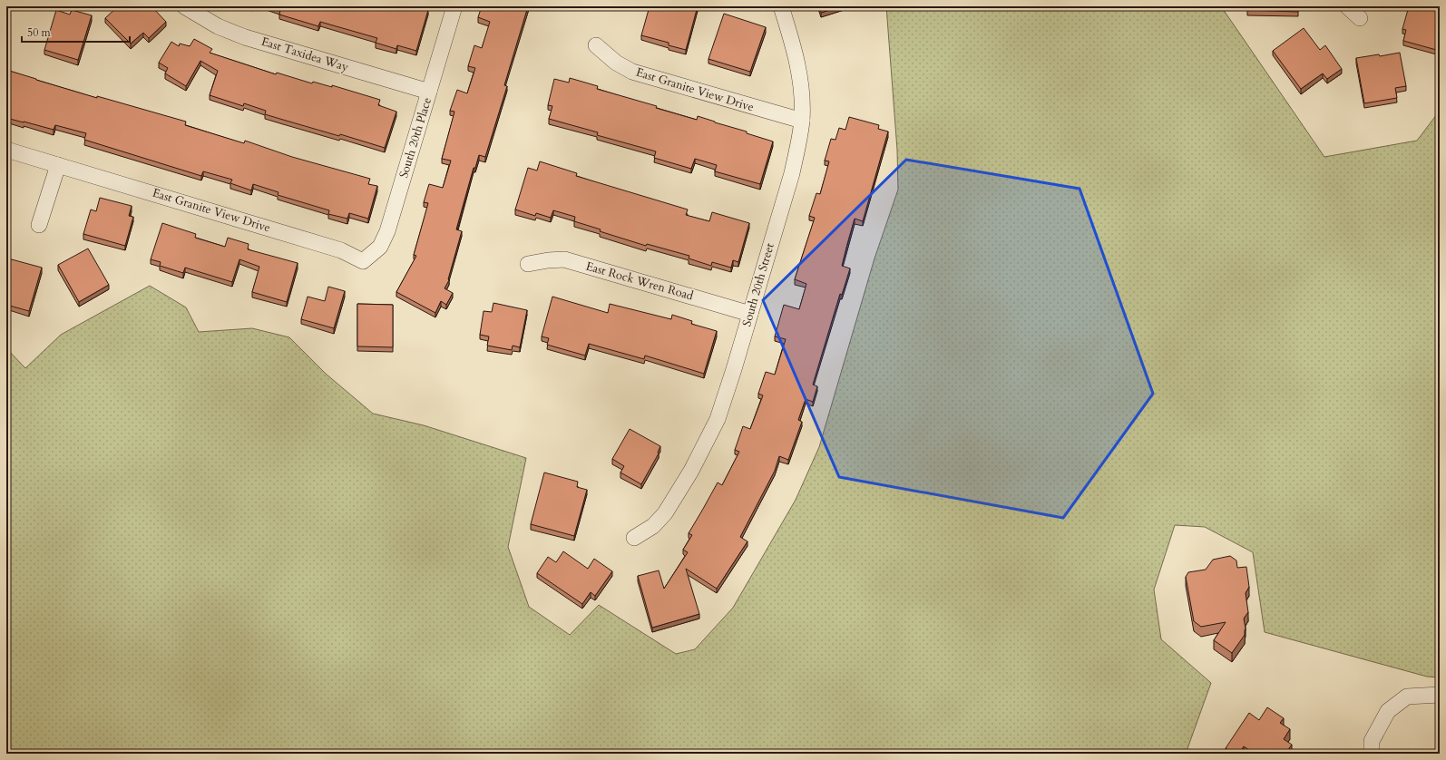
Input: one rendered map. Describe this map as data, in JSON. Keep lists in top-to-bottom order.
{
  "streets": {
    "street": [
      "East Taxidea Way",
      "East Granite View Drive",
      "South 20th Place",
      "East Rock Wren Road",
      "South 20th Street"
    ]
  },
  "crossings": [
    ["East Taxidea Way", "South 20th Place"],
    ["East Granite View Drive", "South 20th Place"],
    ["East Granite View Drive", "South 20th Street"],
    ["East Rock Wren Road", "South 20th Street"]
  ],
  "scale_bar": "50 m"
}
